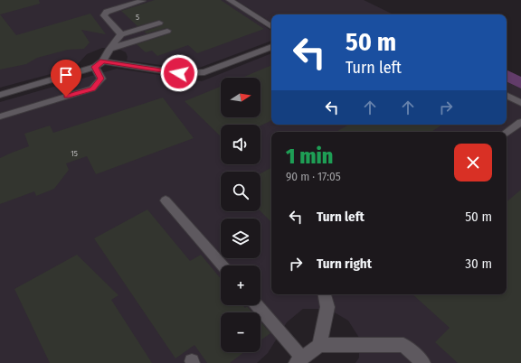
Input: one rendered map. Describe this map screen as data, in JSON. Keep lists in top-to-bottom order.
{
  "house_numbers": ["5", "15"],
  "north": "right",
  "page": {
    "turn": ["50 m", "Turn left"],
    "map_buttons": ["+", "−"],
    "heading": ["1 min", "90 m · 17:05"],
    "list": [
      {
        "name": "Turn left",
        "value": "50 m"
      },
      {
        "name": "Turn right",
        "value": "30 m"
      }
    ]
  }
}
